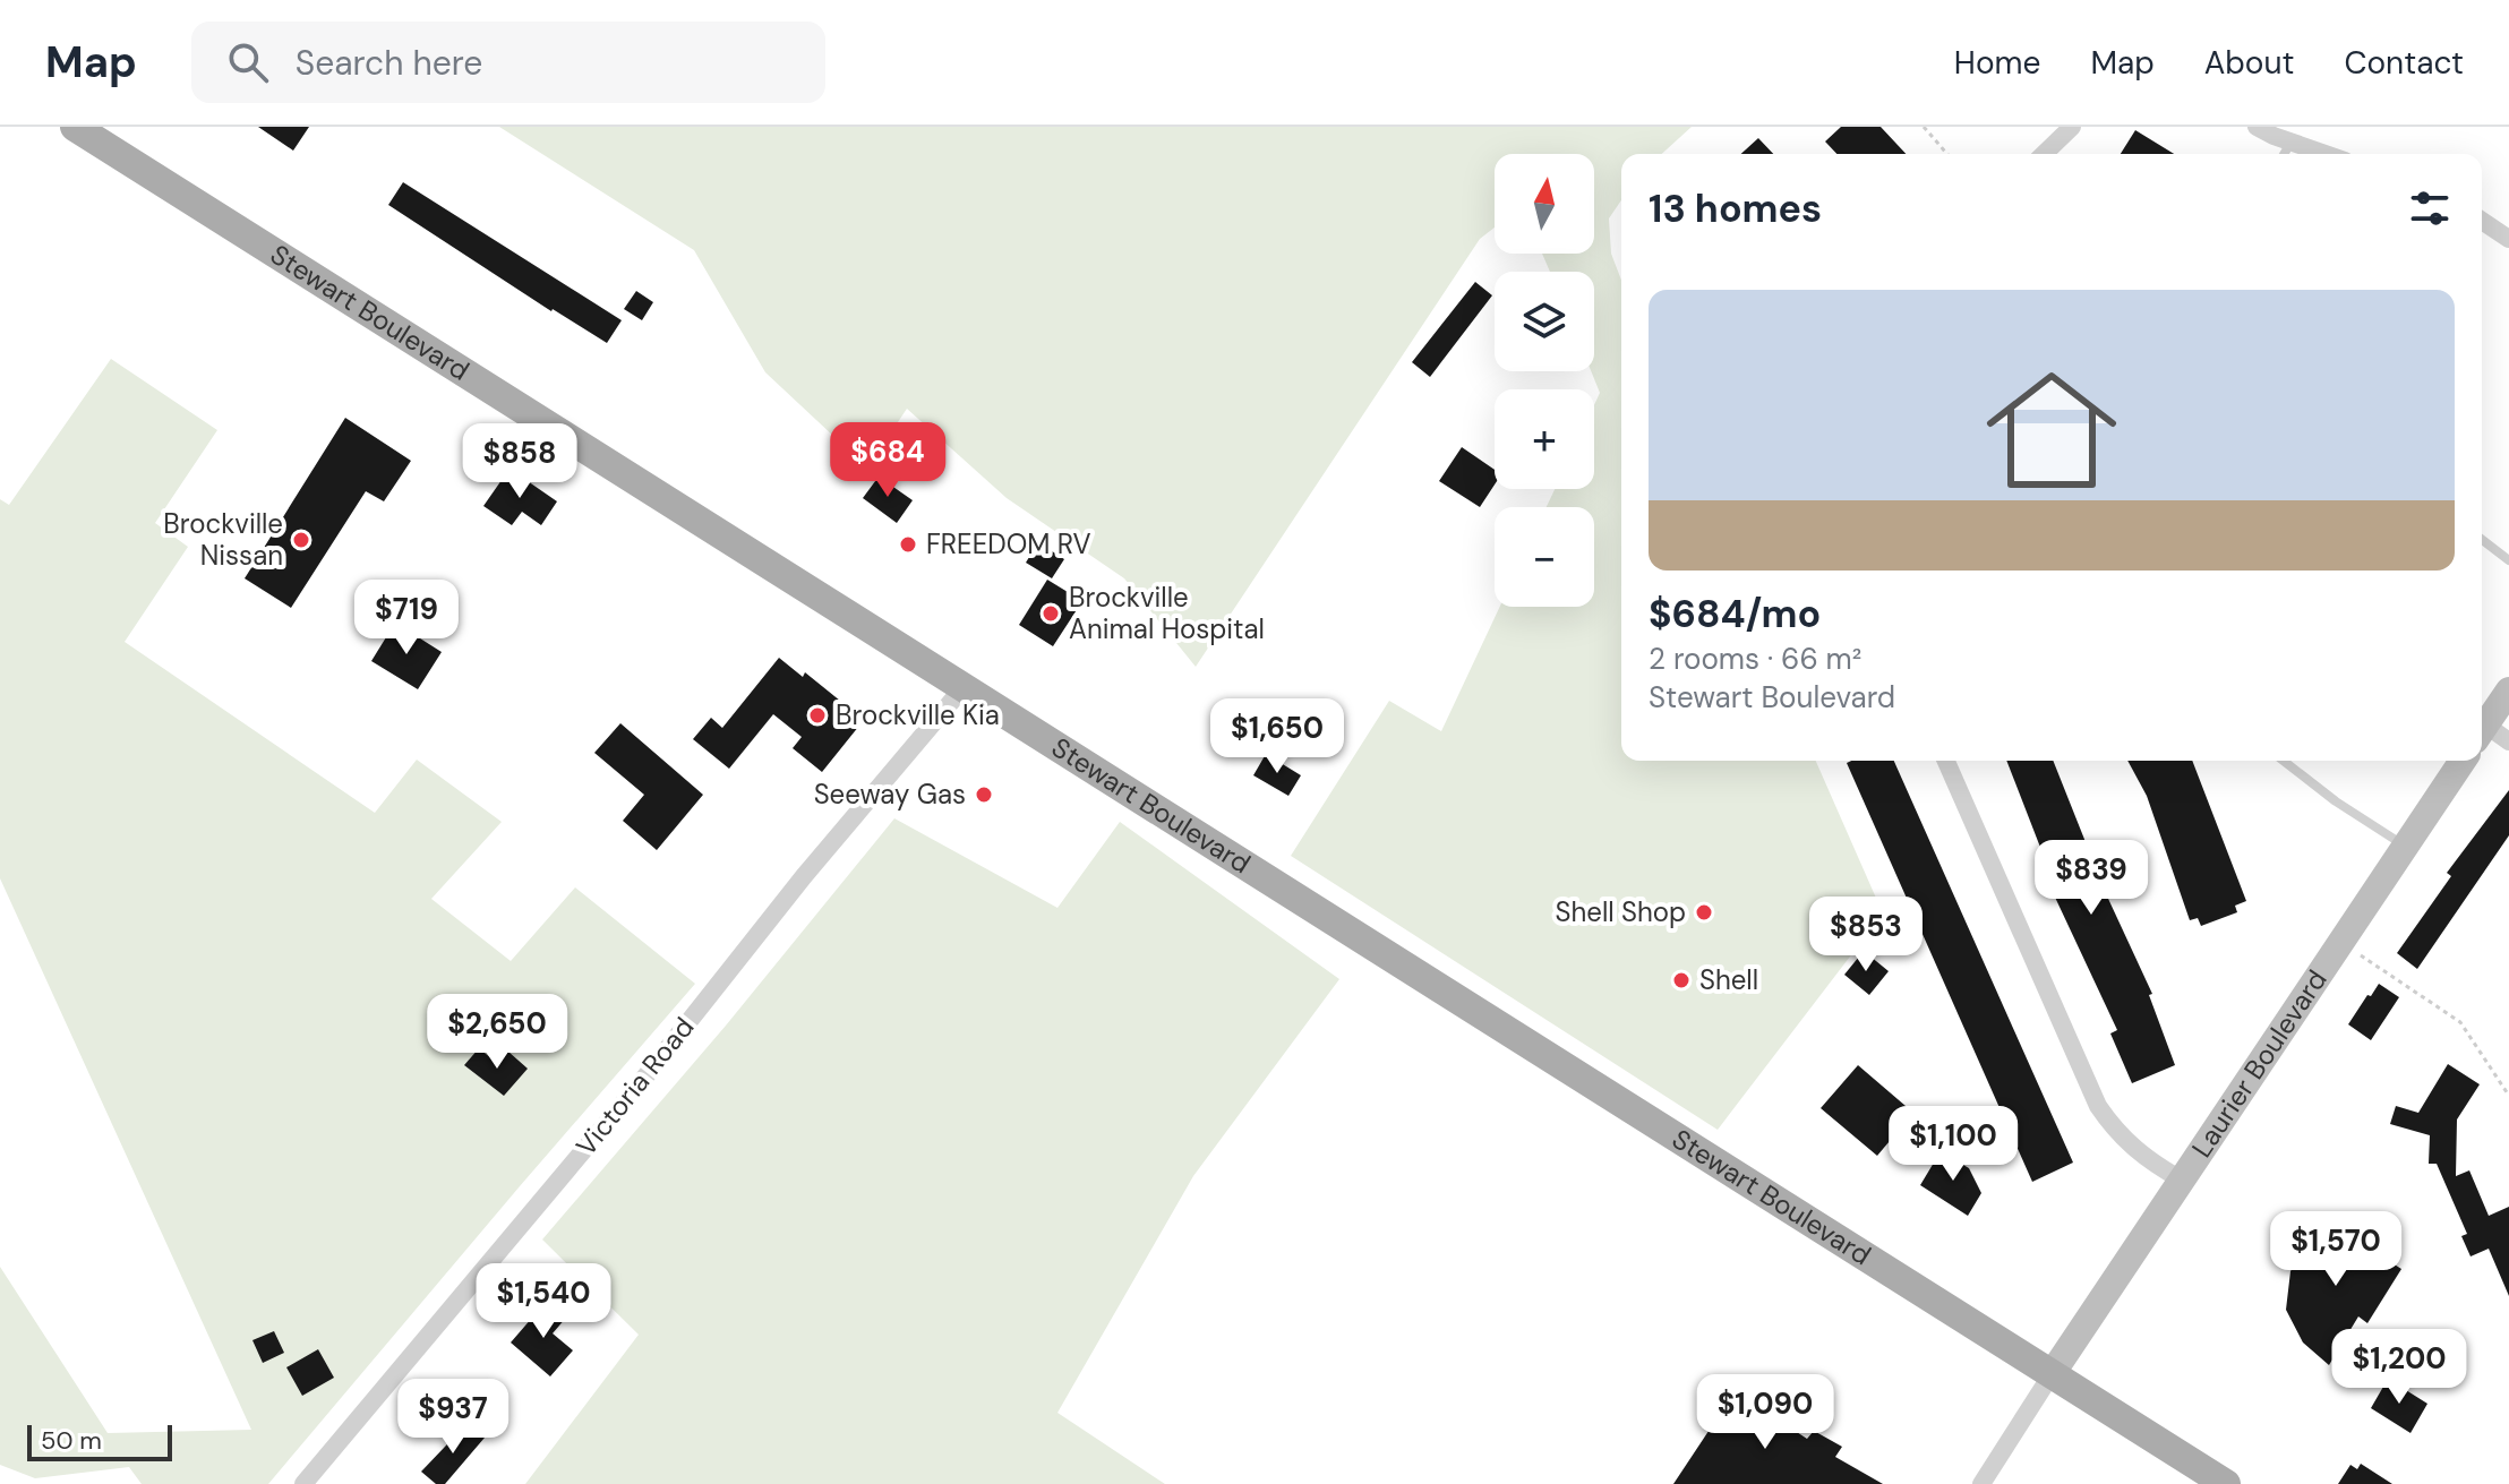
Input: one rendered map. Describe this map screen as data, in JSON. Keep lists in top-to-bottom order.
{
  "streets": {
    "main road": ["Stewart Boulevard"],
    "street": ["Laurier Boulevard", "Victoria Road"]
  },
  "crossings": [
    ["Stewart Boulevard", "Laurier Boulevard"],
    ["Stewart Boulevard", "Victoria Road"]
  ],
  "places": [
    "Brockville Nissan",
    "FREEDOM RV",
    "Brockville Animal Hospital",
    "Brockville Kia",
    "Seeway Gas",
    "Shell Shop",
    "Shell"
  ],
  "scale_bar": "50 m",
  "north": "top",
  "page": {
    "header": "Map",
    "search": "Search here",
    "nav": [
      "Home",
      "Map",
      "About",
      "Contact"
    ],
    "map_buttons": ["+", "−"],
    "heading": "13 homes",
    "list": [
      {
        "name": "$684/mo",
        "note": "2 rooms · 66 m² · Stewart Boulevard"
      }
    ],
    "price": [
      "$684",
      "$858",
      "$719",
      "$1,650",
      "$839",
      "$853",
      "$2,650",
      "$1,100",
      "$1,570",
      "$1,540",
      "$1,200",
      "$1,090",
      "$937"
    ],
    "scale": "50 m"
  }
}
